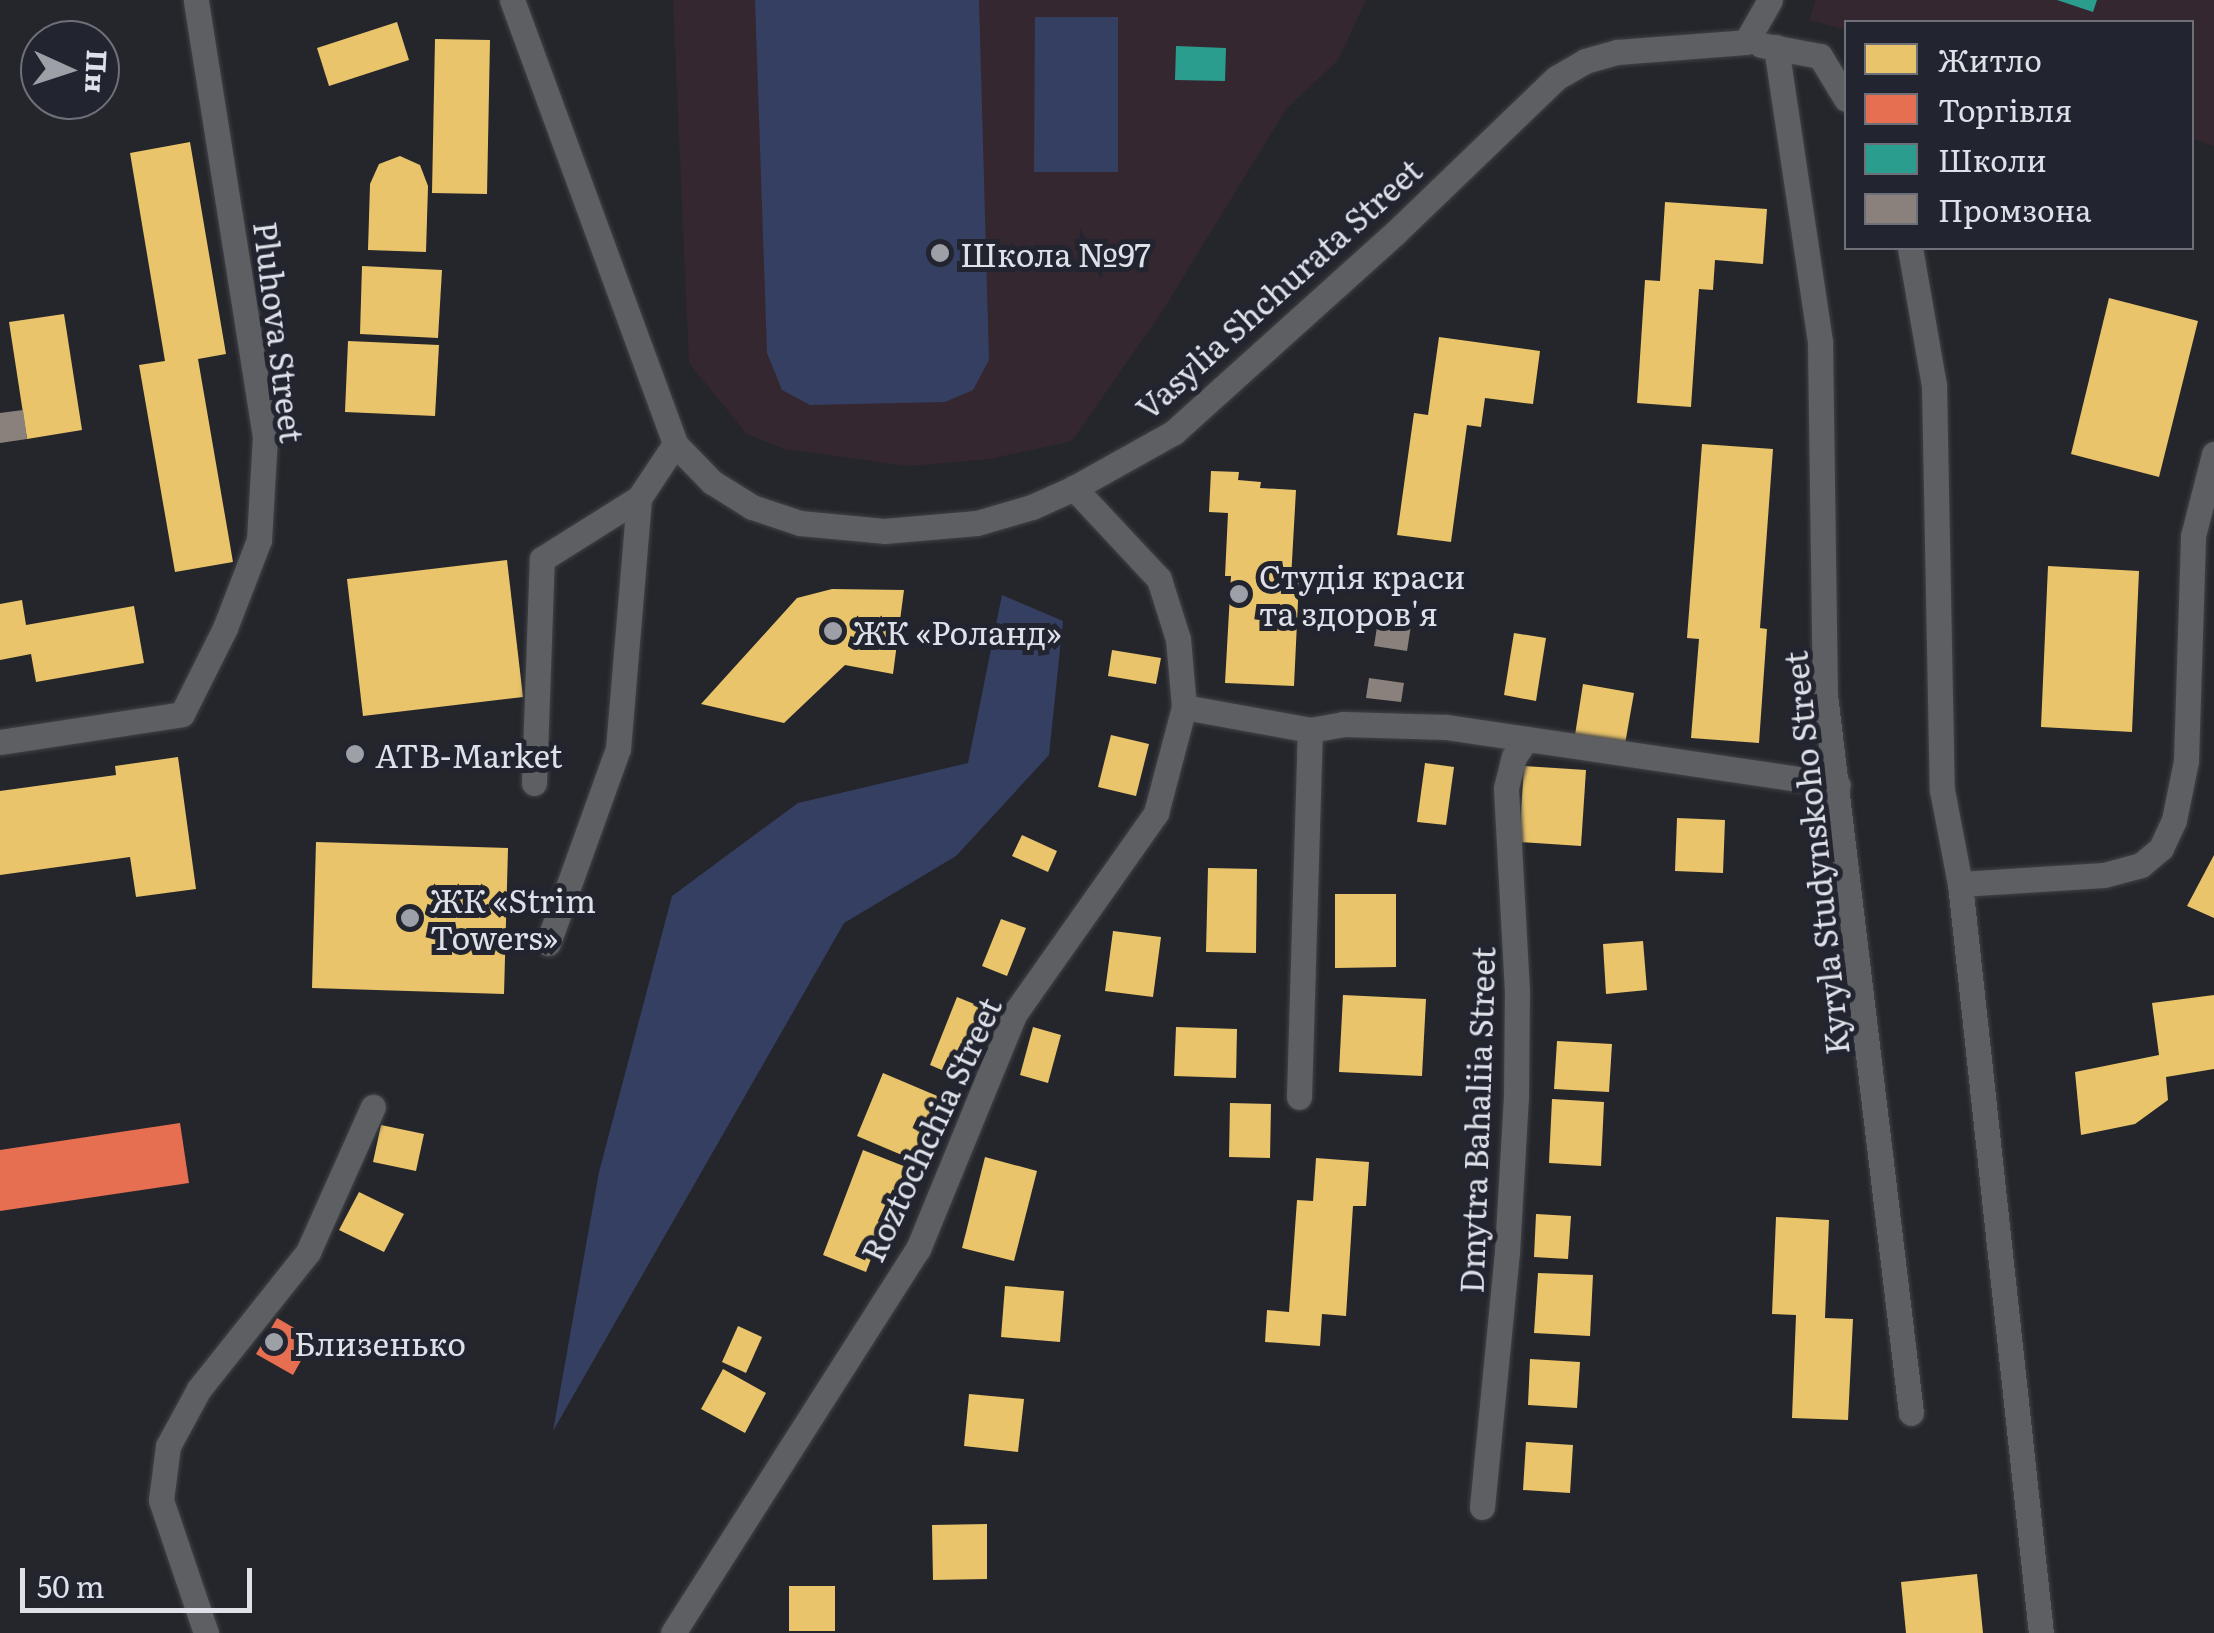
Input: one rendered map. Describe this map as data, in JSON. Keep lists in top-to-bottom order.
{
  "streets": {
    "street": [
      "Vasylia Shchurata Street",
      "Pluhova Street",
      "Kyryla Studynskoho Street",
      "Dmytra Bahaliia Street",
      "Roztochchia Street"
    ]
  },
  "crossings": [
    ["Vasylia Shchurata Street", "Kyryla Studynskoho Street"],
    ["Vasylia Shchurata Street", "Roztochchia Street"]
  ],
  "places": [
    "Школа №97",
    "Студія краси та здоров'я",
    "ЖК «Роланд»",
    "ATB-Market",
    "ЖК «Strim Towers»",
    "Близенько"
  ],
  "legend": [
    "Житло",
    "Торгівля",
    "Школи",
    "Промзона"
  ],
  "scale_bar": "50 m",
  "north": "right"
}
